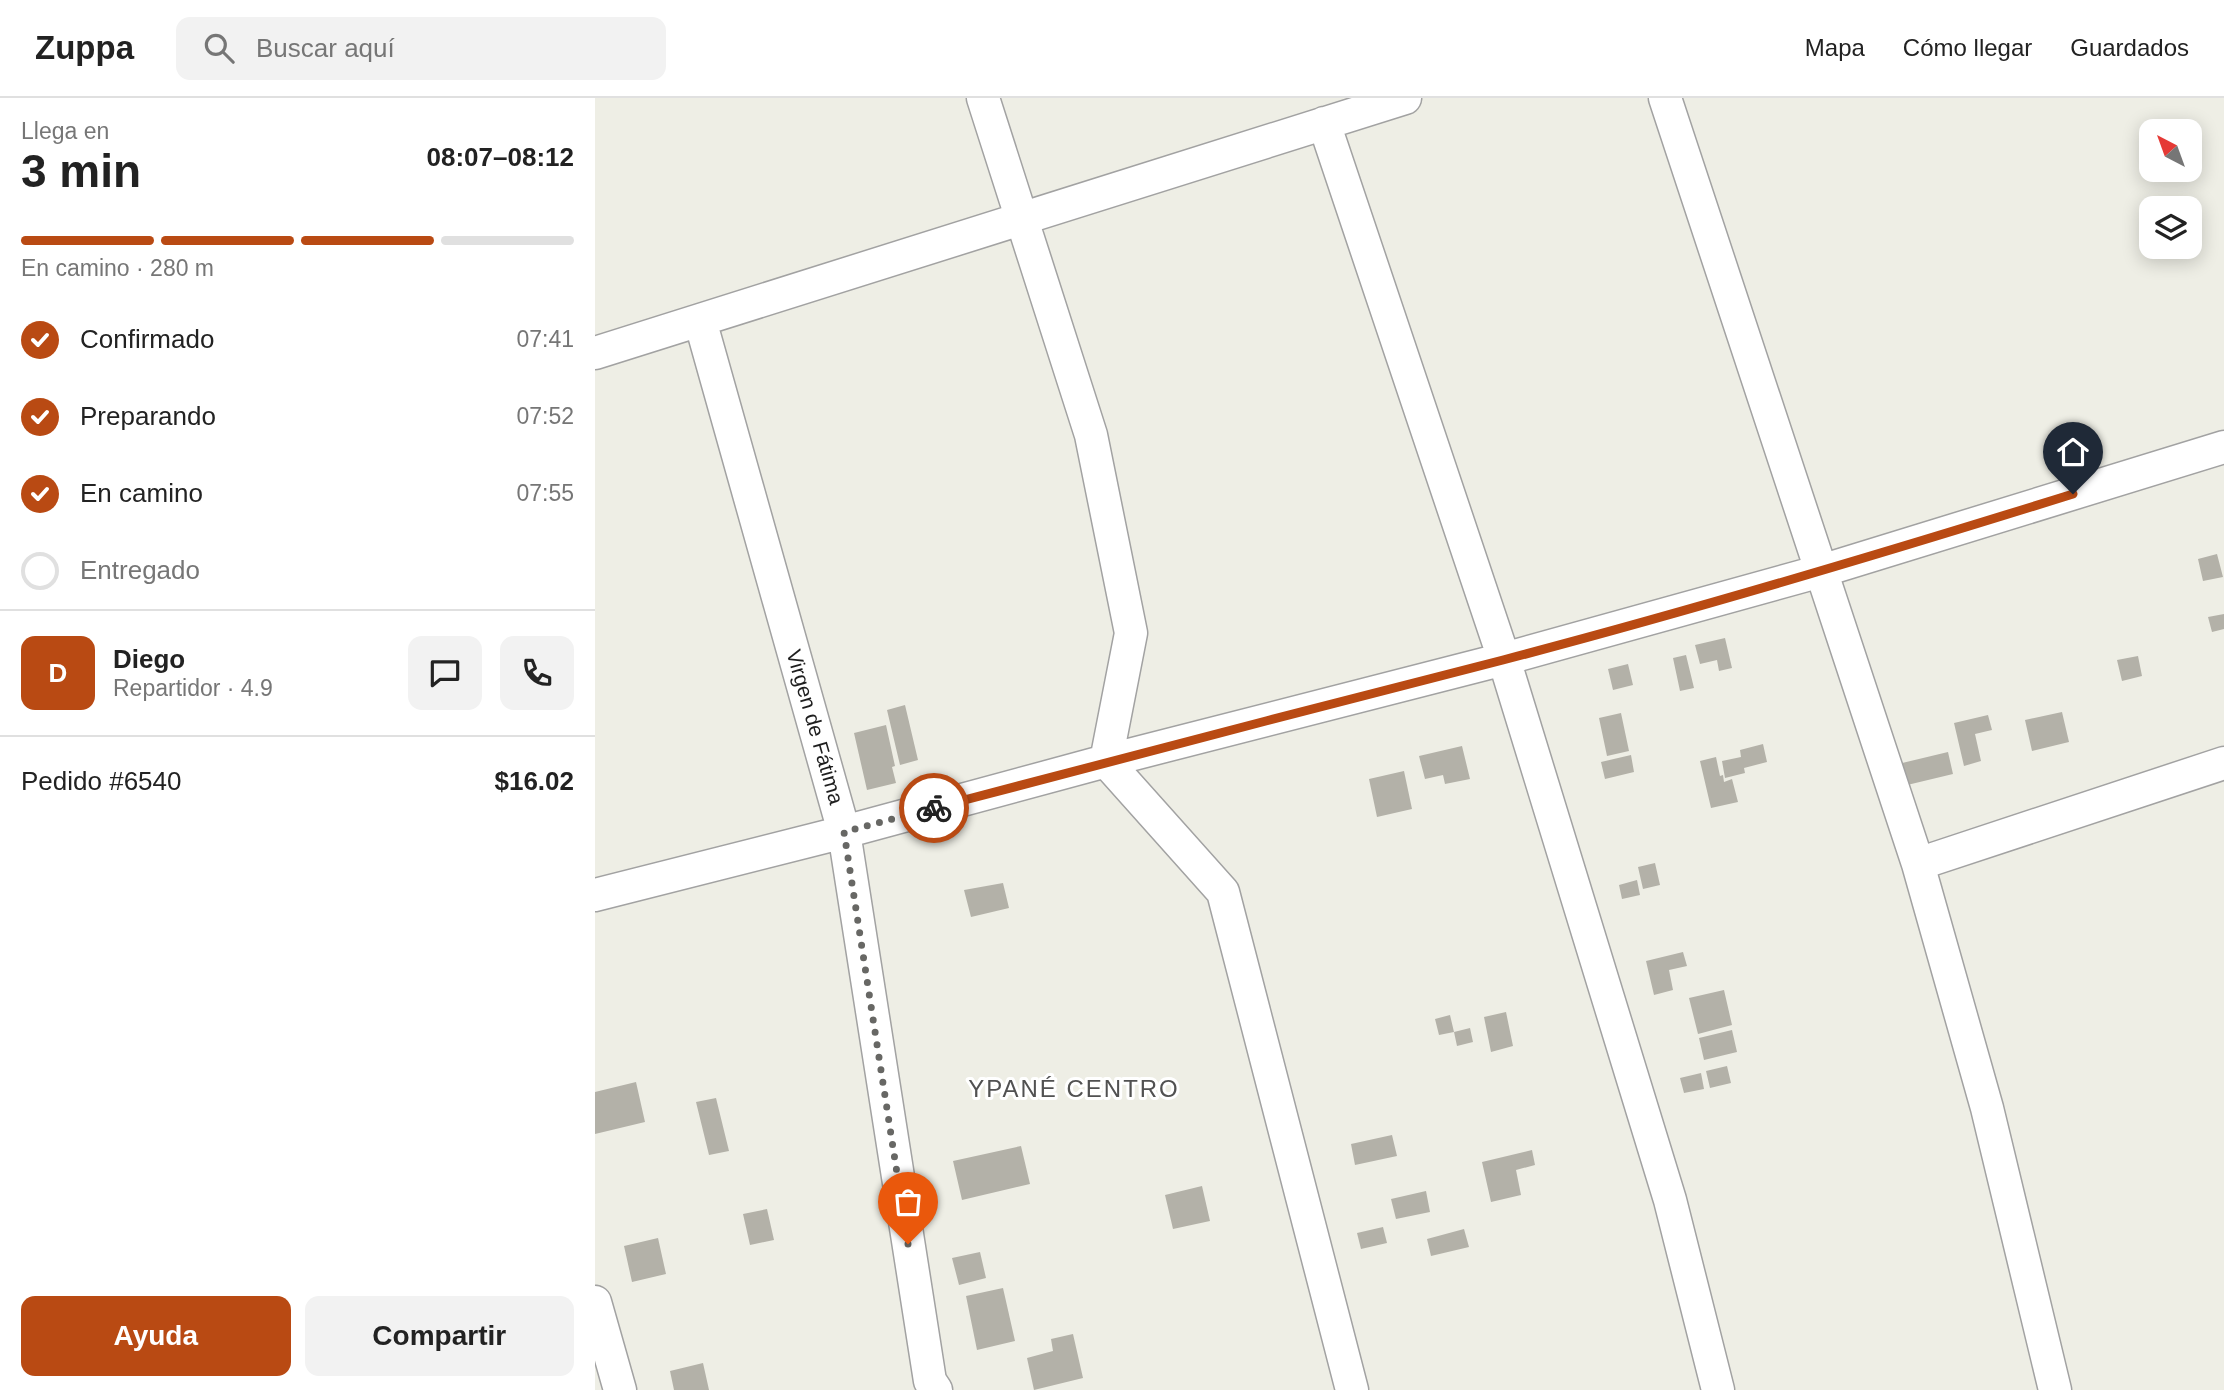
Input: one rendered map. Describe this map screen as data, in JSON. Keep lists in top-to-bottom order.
{
  "streets": {
    "street": ["Virgen de Fátima"]
  },
  "districts": ["YPANÉ CENTRO"],
  "north": "top left",
  "page": {
    "header": "Zuppa",
    "search": "Buscar aquí",
    "nav": ["Mapa", "Cómo llegar", "Guardados"],
    "heading": ["3 min", "Llega en", "08:07–08:12"],
    "panel": [
      "Diego",
      "Repartidor · 4.9",
      "Pedido #6540",
      "$16.02"
    ],
    "bar": "En camino · 280 m",
    "list": [
      ["Confirmado", "07:41"],
      ["Preparando", "07:52"],
      ["En camino", "07:55"],
      "Entregado"
    ],
    "round": "D",
    "buttons": ["Ayuda", "Compartir"]
  }
}
